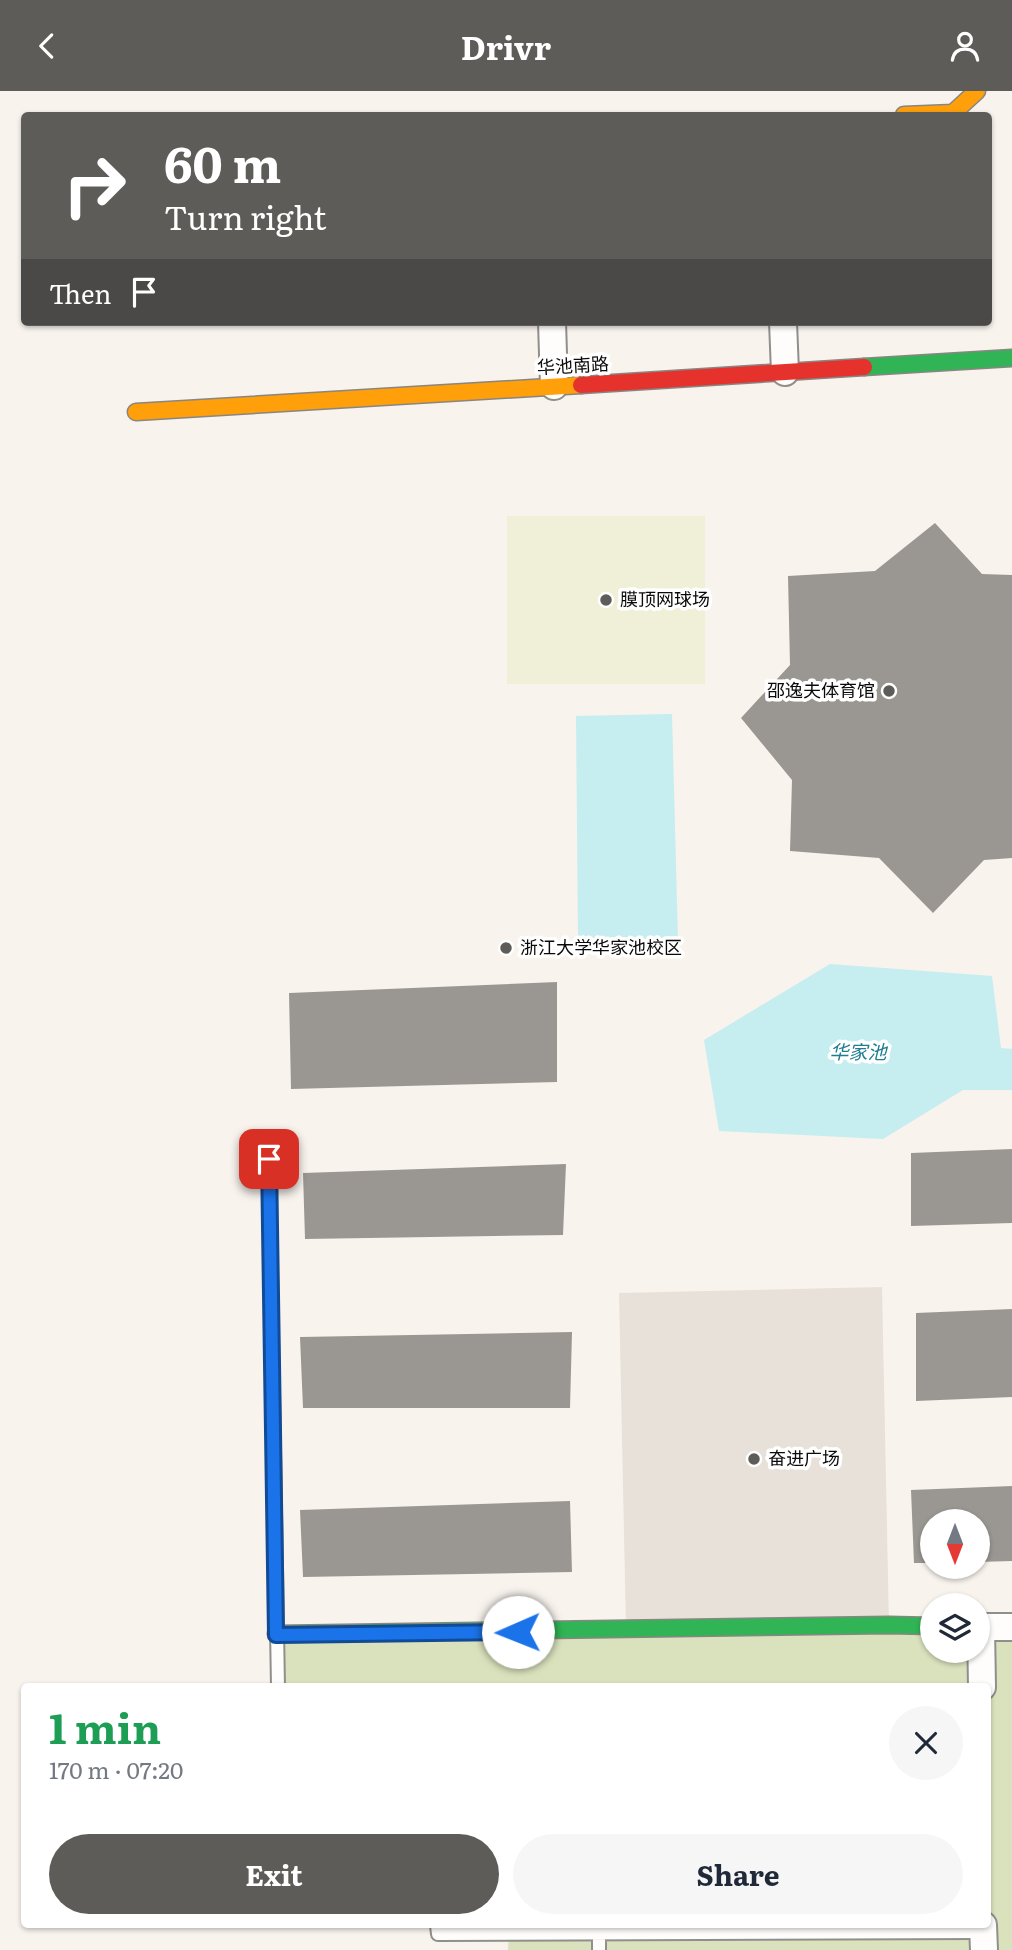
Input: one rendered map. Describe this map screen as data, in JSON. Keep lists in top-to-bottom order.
{
  "streets": {
    "street": ["华池南路"]
  },
  "water": ["华家池"],
  "places": [
    "膜顶网球场",
    "邵逸夫体育馆",
    "浙江大学华家池校区",
    "奋进广场"
  ],
  "north": "bottom",
  "page": {
    "header": "Drivr",
    "turn": ["60 m", "Turn right"],
    "then": "Then",
    "heading": ["1 min", "170 m · 07:20"],
    "buttons": ["Exit", "Share"]
  }
}
